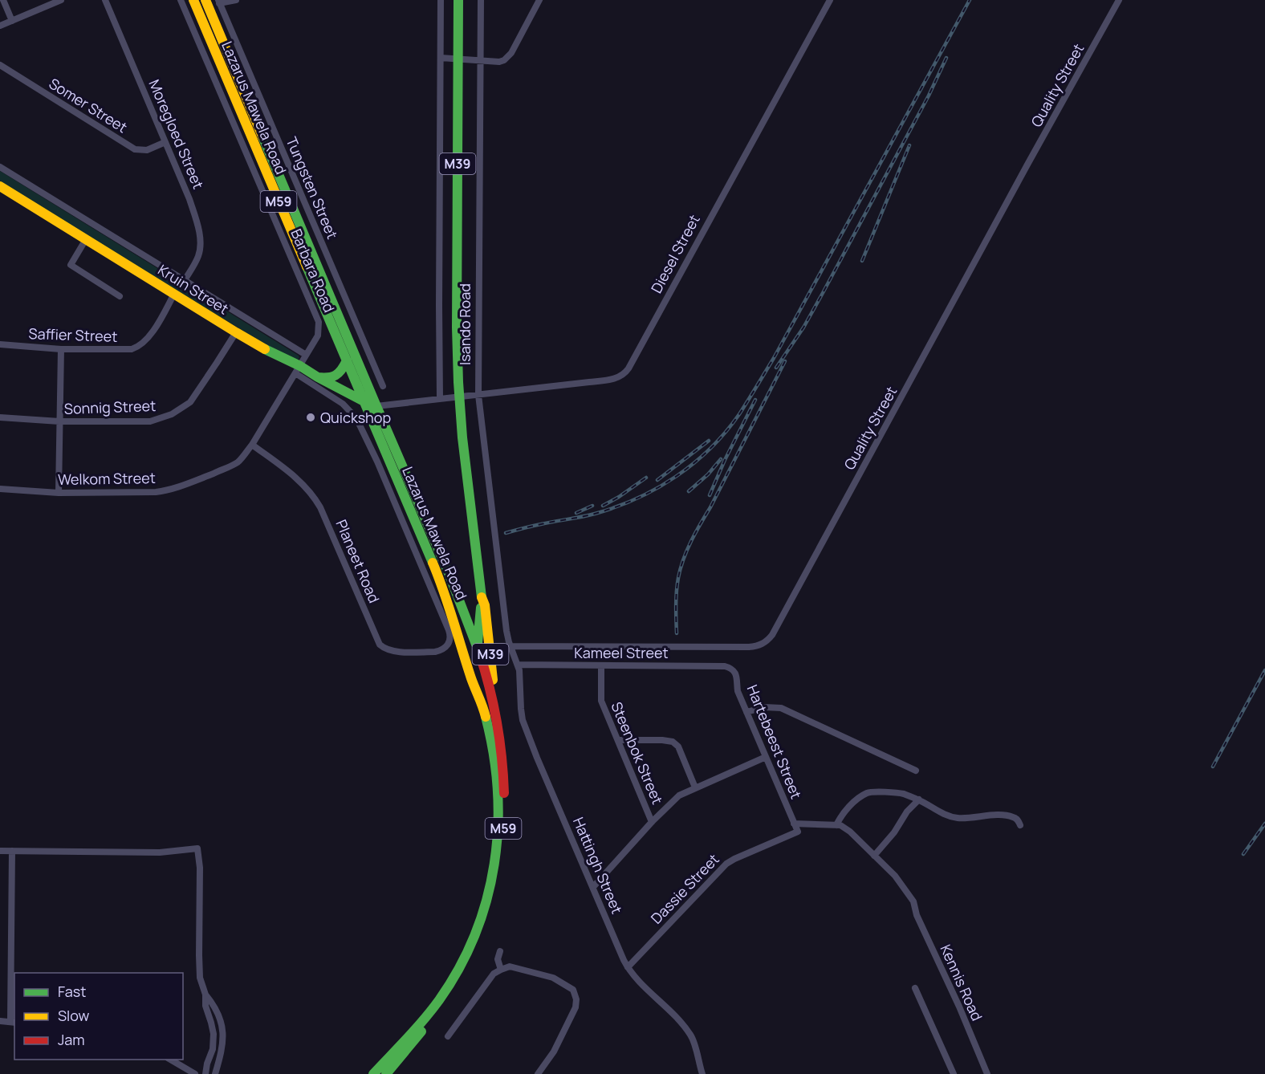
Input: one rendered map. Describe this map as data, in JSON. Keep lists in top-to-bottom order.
{
  "streets": {
    "main road": [
      "Lazarus Mawela Road",
      "M39",
      "M59",
      "Kruin Street",
      "Isando Road"
    ],
    "street": [
      "Quality Street",
      "Somer Street",
      "Moregloed Street",
      "Tungsten Street",
      "Diesel Street",
      "Barbara Road",
      "Saffier Street",
      "Sonnig Street",
      "Welkom Street",
      "Planeet Road",
      "Kameel Street",
      "Hartebeest Street",
      "Steenbok Street",
      "Hattingh Street",
      "Dassie Street",
      "Kennis Road"
    ]
  },
  "crossings": [
    ["Quality Street", "Isando Road"],
    ["Quality Street", "Hattingh Street"],
    ["Somer Street", "Moregloed Street"],
    ["Lazarus Mawela Road", "M39"],
    ["Lazarus Mawela Road", "Kruin Street"],
    ["Lazarus Mawela Road", "Isando Road"],
    ["Moregloed Street", "Kruin Street"],
    ["M39", "Isando Road"],
    ["Diesel Street", "Isando Road"],
    ["Barbara Road", "Kruin Street"],
    ["Barbara Road", "Welkom Street"],
    ["Barbara Road", "Planeet Road"],
    ["Kruin Street", "Saffier Street"],
    ["Kruin Street", "Sonnig Street"],
    ["Kruin Street", "Welkom Street"],
    ["Kruin Street", "Planeet Road"],
    ["Isando Road", "Hattingh Street"],
    ["Welkom Street", "Planeet Road"],
    ["Kameel Street", "Hartebeest Street"],
    ["Kameel Street", "Steenbok Street"],
    ["Kameel Street", "Hattingh Street"],
    ["Hartebeest Street", "Dassie Street"],
    ["Hattingh Street", "Dassie Street"]
  ],
  "places": ["Quickshop"],
  "legend": ["Fast", "Slow", "Jam"]
}
